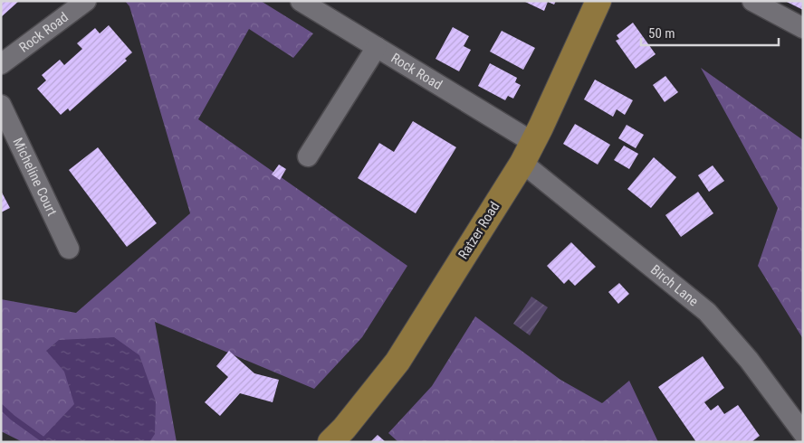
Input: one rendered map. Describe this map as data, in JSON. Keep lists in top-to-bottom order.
{
  "streets": {
    "main road": ["Ratzer Road"],
    "street": ["Rock Road", "Micheline Court", "Birch Lane"]
  },
  "crossings": [
    ["Rock Road", "Ratzer Road"],
    ["Rock Road", "Birch Lane"],
    ["Ratzer Road", "Birch Lane"]
  ],
  "scale_bar": "50 m"
}
